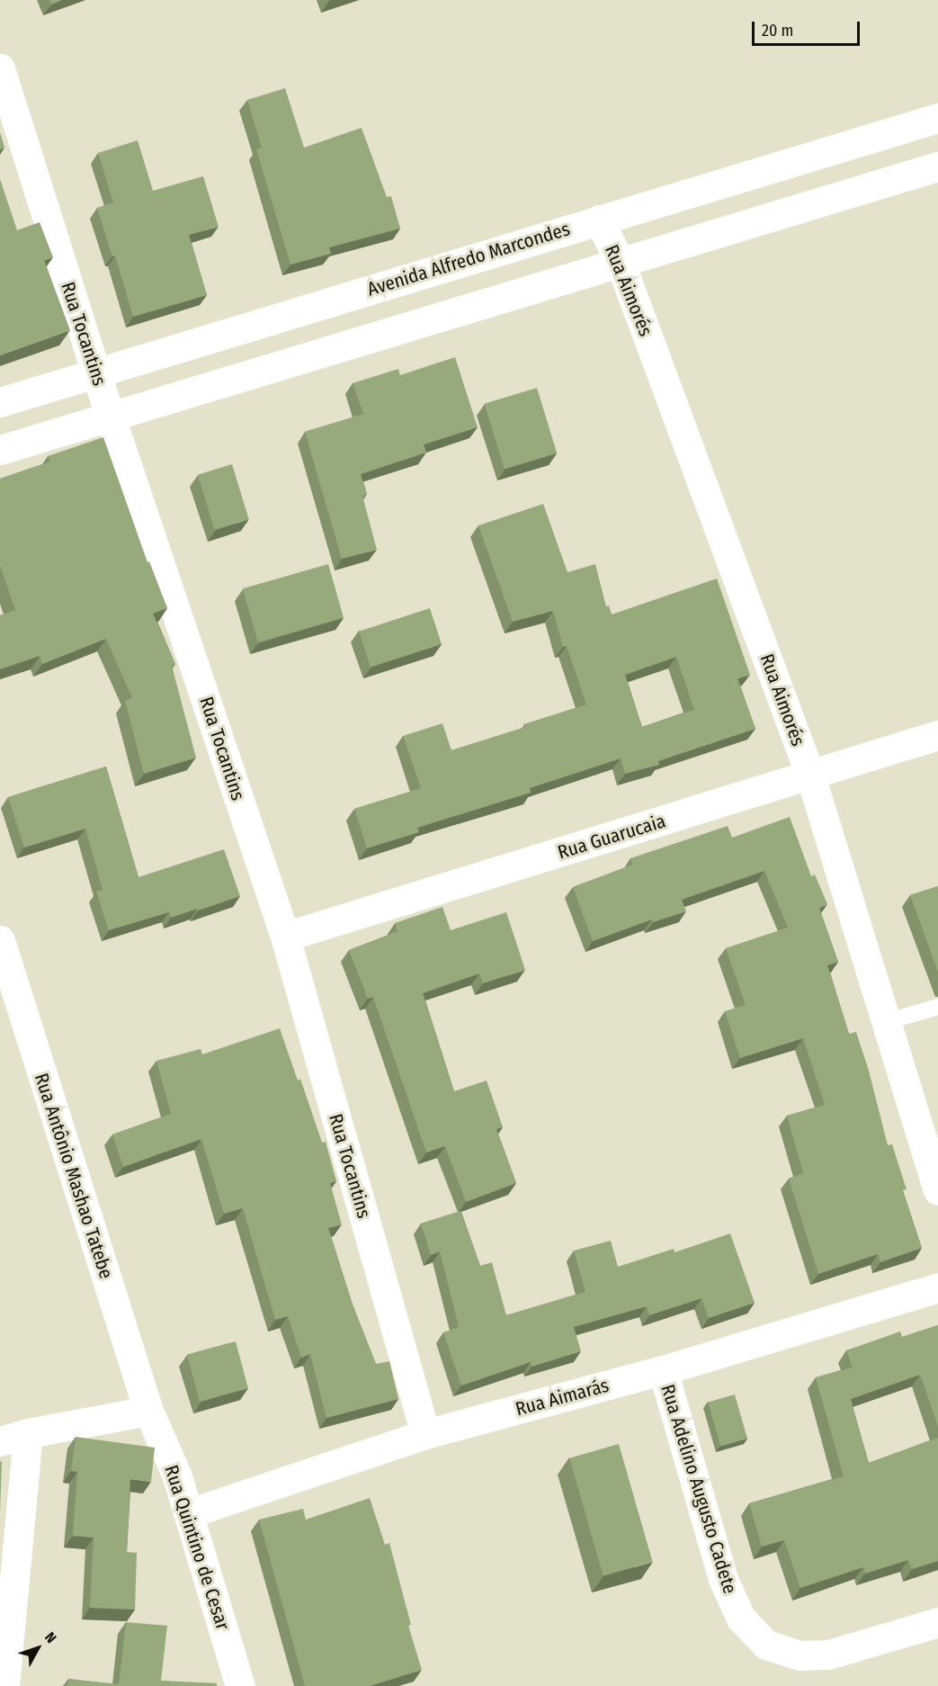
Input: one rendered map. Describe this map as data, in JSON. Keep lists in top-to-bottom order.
{
  "streets": {
    "street": [
      "Avenida Alfredo Marcondes",
      "Rua Aimorés",
      "Rua Tocantins",
      "Rua Guarucaia",
      "Rua Antônio Mashao Tatebe",
      "Rua Aimarás",
      "Rua Adelino Augusto Cadete",
      "Rua Quintino de Cesar"
    ]
  },
  "crossings": [
    ["Avenida Alfredo Marcondes", "Rua Aimorés"],
    ["Avenida Alfredo Marcondes", "Rua Tocantins"],
    ["Rua Aimorés", "Rua Guarucaia"],
    ["Rua Tocantins", "Rua Guarucaia"],
    ["Rua Tocantins", "Rua Aimarás"],
    ["Rua Antônio Mashao Tatebe", "Rua Quintino de Cesar"],
    ["Rua Aimarás", "Rua Adelino Augusto Cadete"],
    ["Rua Aimarás", "Rua Quintino de Cesar"]
  ],
  "scale_bar": "20 m",
  "north": "top right"
}
